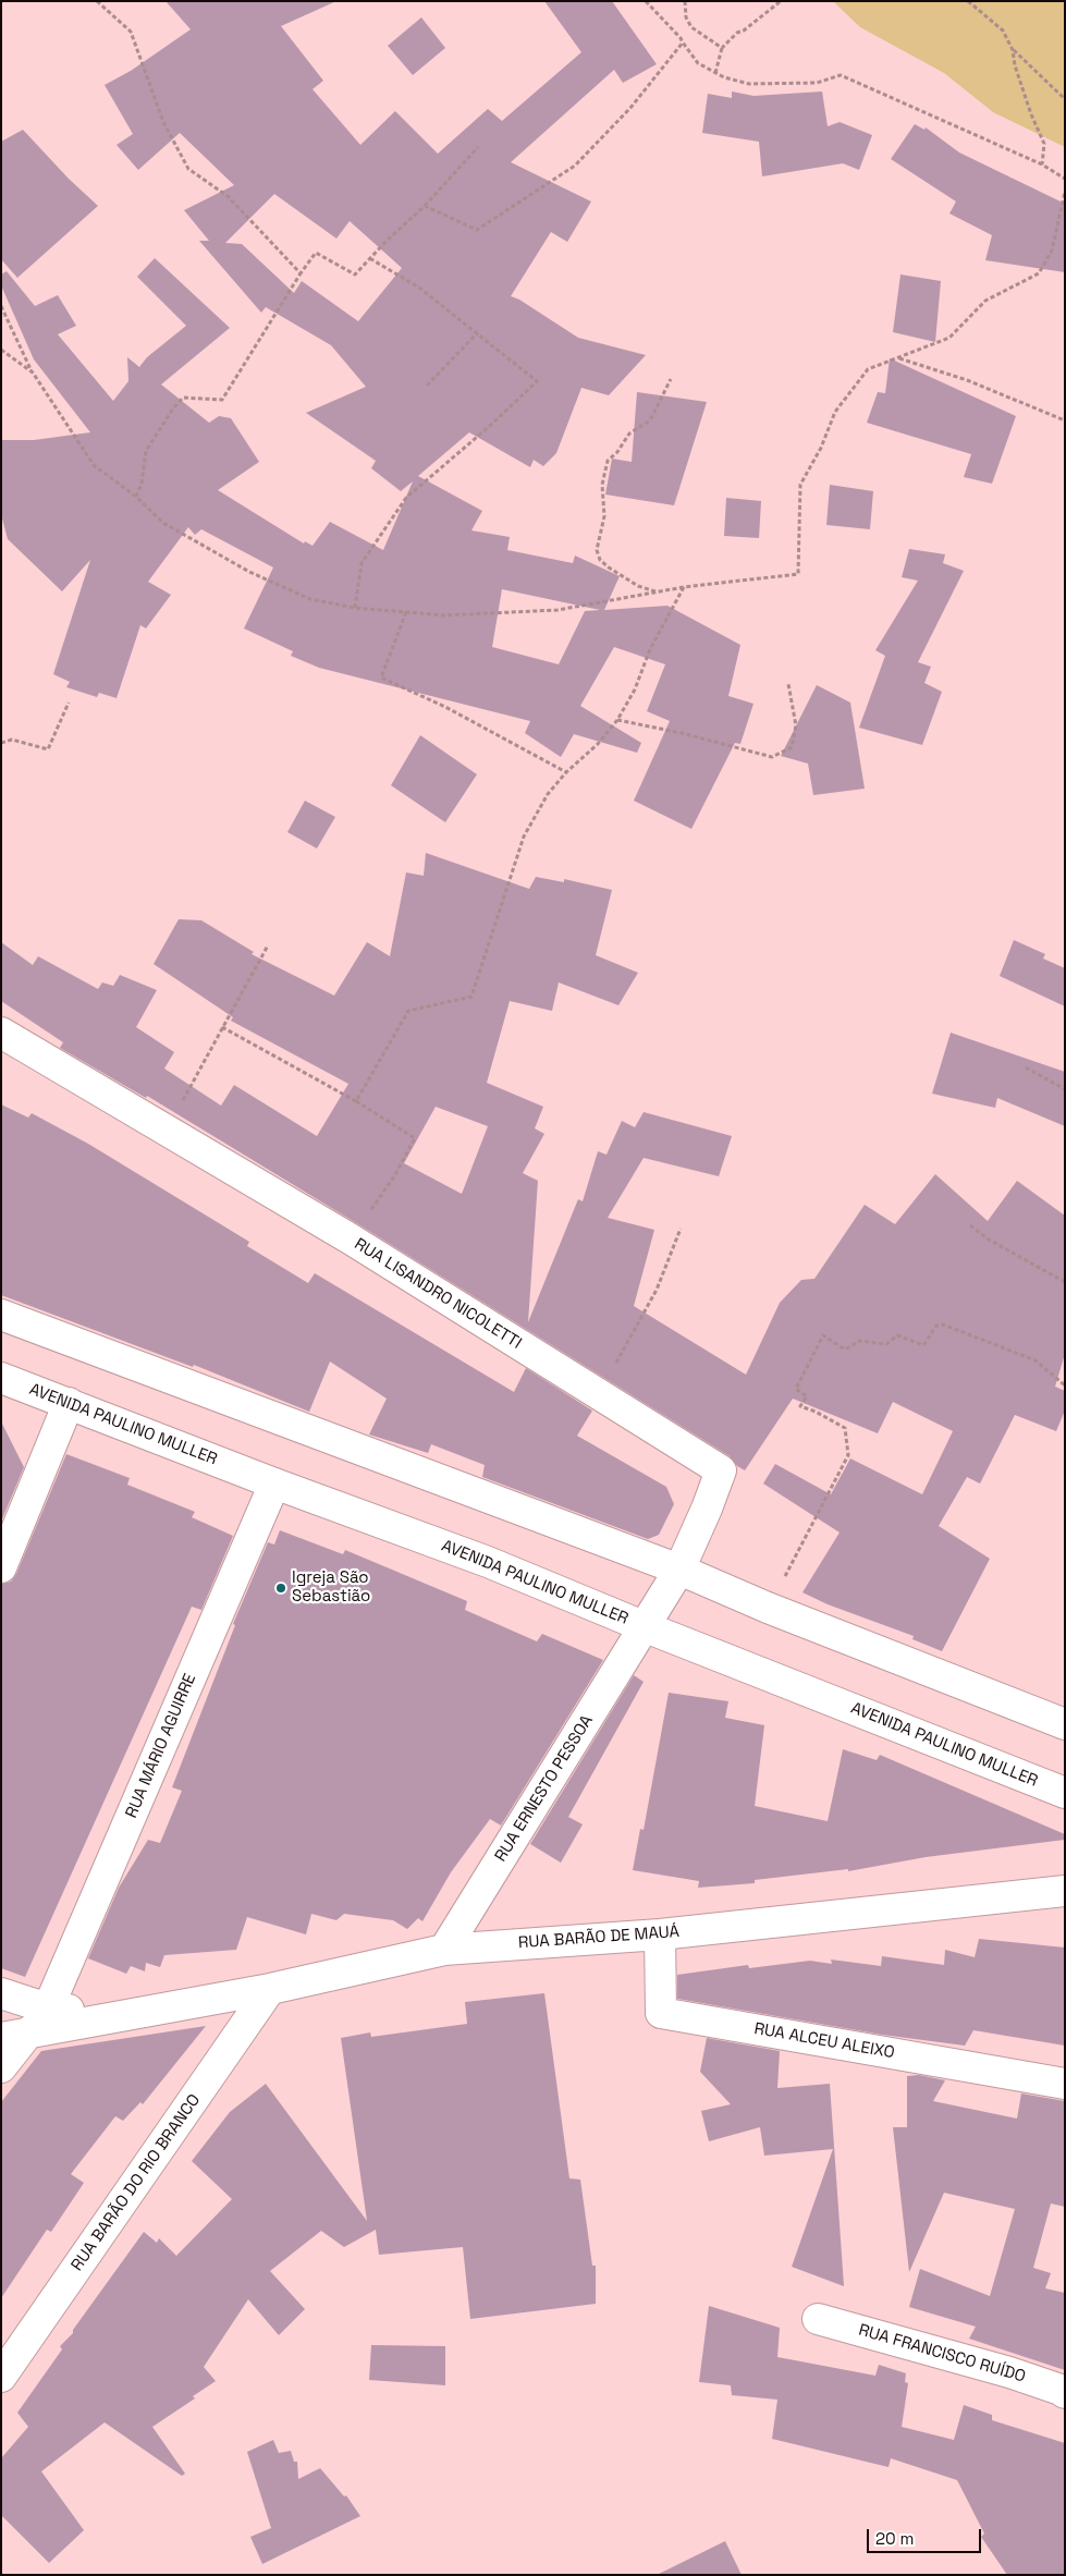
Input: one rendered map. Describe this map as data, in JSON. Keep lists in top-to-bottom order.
{
  "streets": {
    "street": [
      "RUA LISANDRO NICOLETTI",
      "AVENIDA PAULINO MULLER",
      "RUA MÁRIO AGUIRRE",
      "RUA ERNESTO PESSOA",
      "RUA BARÃO DE MAUÁ",
      "RUA ALCEU ALEIXO",
      "RUA BARÃO DO RIO BRANCO",
      "RUA FRANCISCO RUÍDO"
    ]
  },
  "crossings": [
    ["RUA LISANDRO NICOLETTI", "AVENIDA PAULINO MULLER"],
    ["RUA LISANDRO NICOLETTI", "RUA ERNESTO PESSOA"],
    ["AVENIDA PAULINO MULLER", "RUA MÁRIO AGUIRRE"],
    ["AVENIDA PAULINO MULLER", "RUA ERNESTO PESSOA"],
    ["RUA ERNESTO PESSOA", "RUA BARÃO DE MAUÁ"],
    ["RUA BARÃO DE MAUÁ", "RUA ALCEU ALEIXO"],
    ["RUA BARÃO DE MAUÁ", "RUA BARÃO DO RIO BRANCO"]
  ],
  "places": ["Igreja São Sebastião"],
  "scale_bar": "20 m"
}
